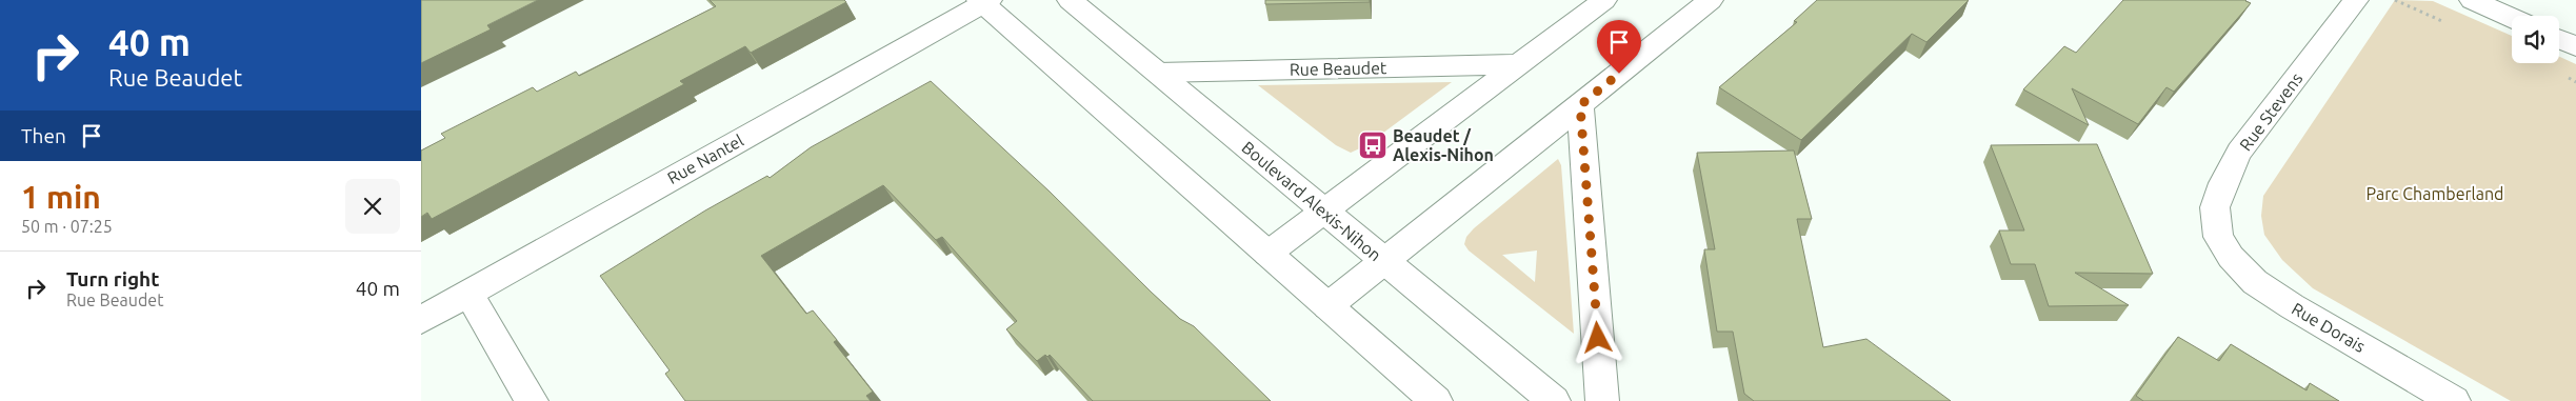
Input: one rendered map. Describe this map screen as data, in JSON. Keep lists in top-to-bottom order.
{
  "streets": {
    "street": [
      "Rue Beaudet",
      "Rue Stevens",
      "Rue Nantel",
      "Boulevard Alexis-Nihon",
      "Rue Dorais"
    ]
  },
  "crossings": [
    ["Rue Beaudet", "Boulevard Alexis-Nihon"],
    ["Rue Stevens", "Rue Dorais"]
  ],
  "parks": ["Parc Chamberland"],
  "places": {
    "bus stop": ["Beaudet / Alexis-Nihon"]
  },
  "page": {
    "turn": ["40 m", "Rue Beaudet"],
    "then": "Then",
    "heading": ["1 min", "50 m · 07:25"],
    "list": [
      {
        "name": "Turn right",
        "note": "Rue Beaudet",
        "value": "40 m"
      }
    ]
  }
}
